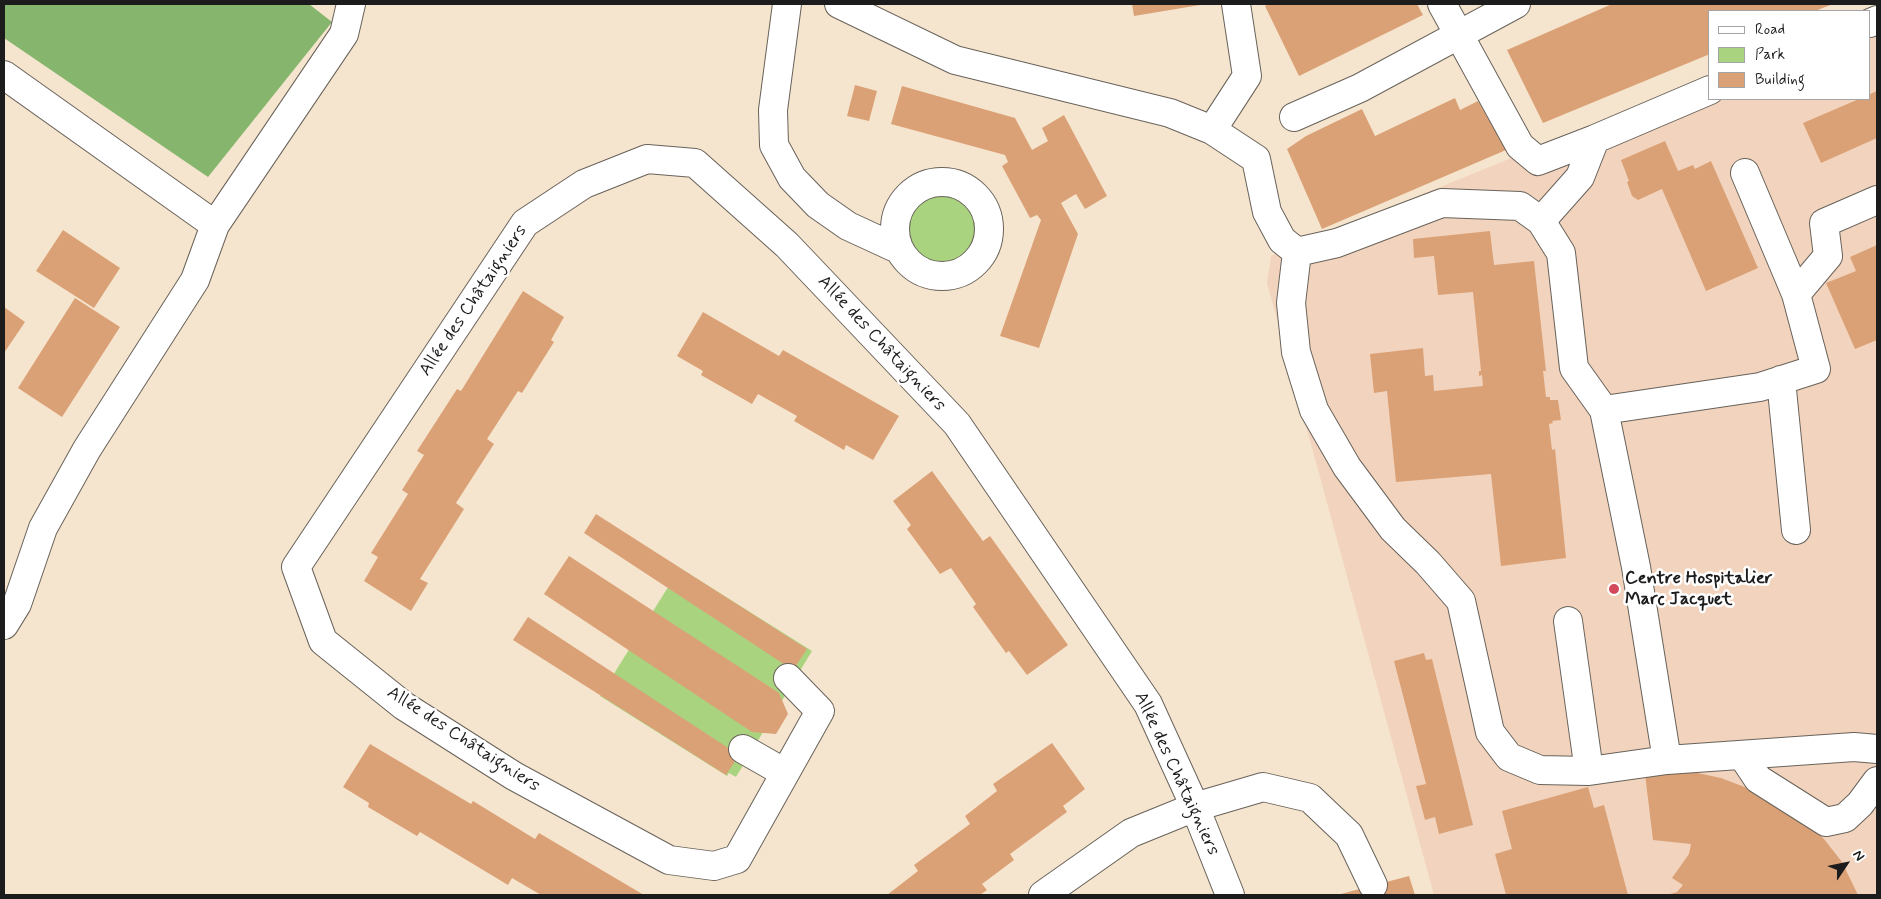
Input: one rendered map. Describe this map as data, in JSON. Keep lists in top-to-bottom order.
{
  "streets": {
    "street": ["Allée des Châtaigniers"]
  },
  "places": ["Centre Hospitalier Marc Jacquet"],
  "legend": ["Road", "Park", "Building"],
  "north": "top right"
}
